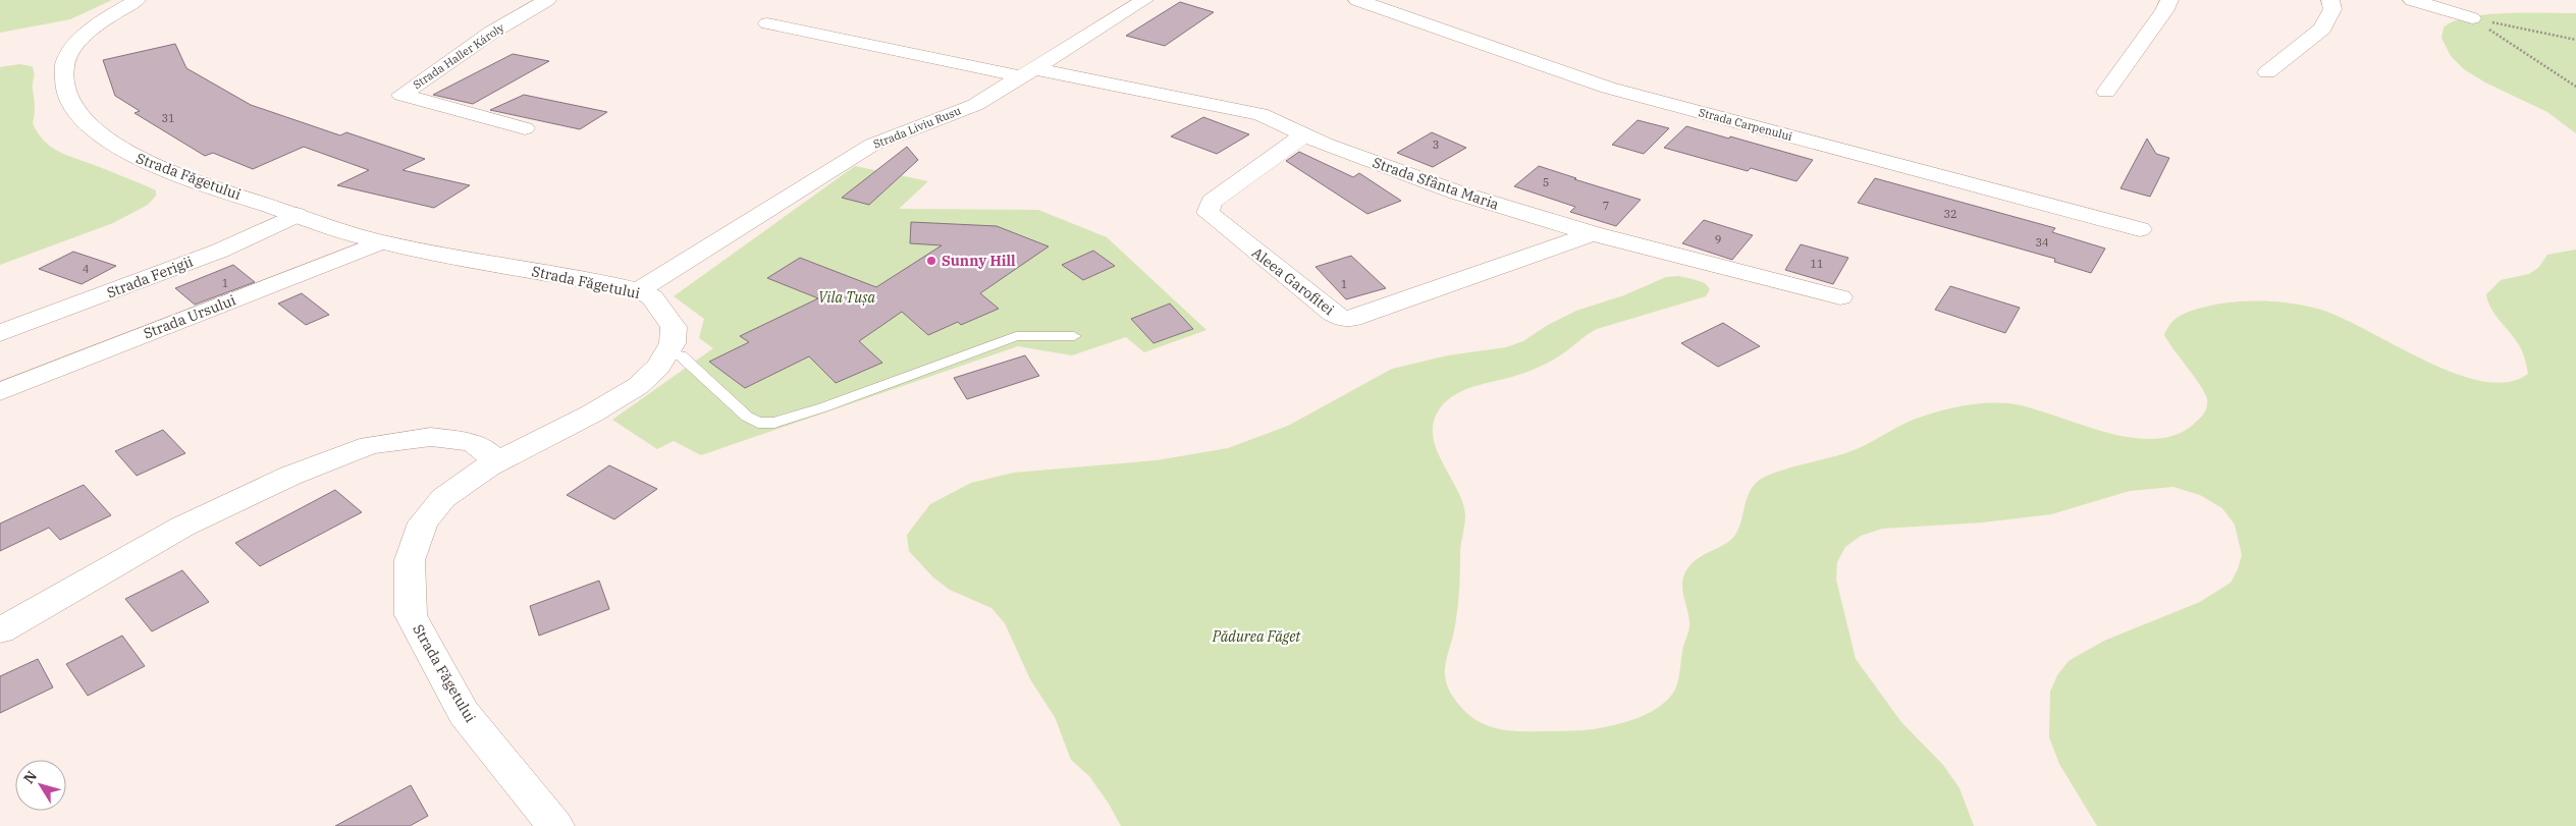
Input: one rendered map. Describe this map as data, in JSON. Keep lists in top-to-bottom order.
{
  "streets": {
    "street": [
      "Strada Haller Károly",
      "Strada Carpenului",
      "Strada Liviu Rusu",
      "Strada Făgetului",
      "Strada Sfânta Maria",
      "Strada Ferigii",
      "Aleea Garofitei",
      "Strada Ursului"
    ]
  },
  "crossings": [
    ["Strada Liviu Rusu", "Strada Făgetului"],
    ["Strada Liviu Rusu", "Strada Sfânta Maria"],
    ["Strada Făgetului", "Strada Ferigii"],
    ["Strada Făgetului", "Strada Ursului"],
    ["Strada Sfânta Maria", "Aleea Garofitei"]
  ],
  "parks": ["Vila Tușa", "Pădurea Făget"],
  "places": ["Sunny Hill"],
  "house_numbers": [
    "31",
    "3",
    "5",
    "7",
    "32",
    "9",
    "34",
    "11",
    "4",
    "1",
    "1"
  ],
  "north": "top left"
}
